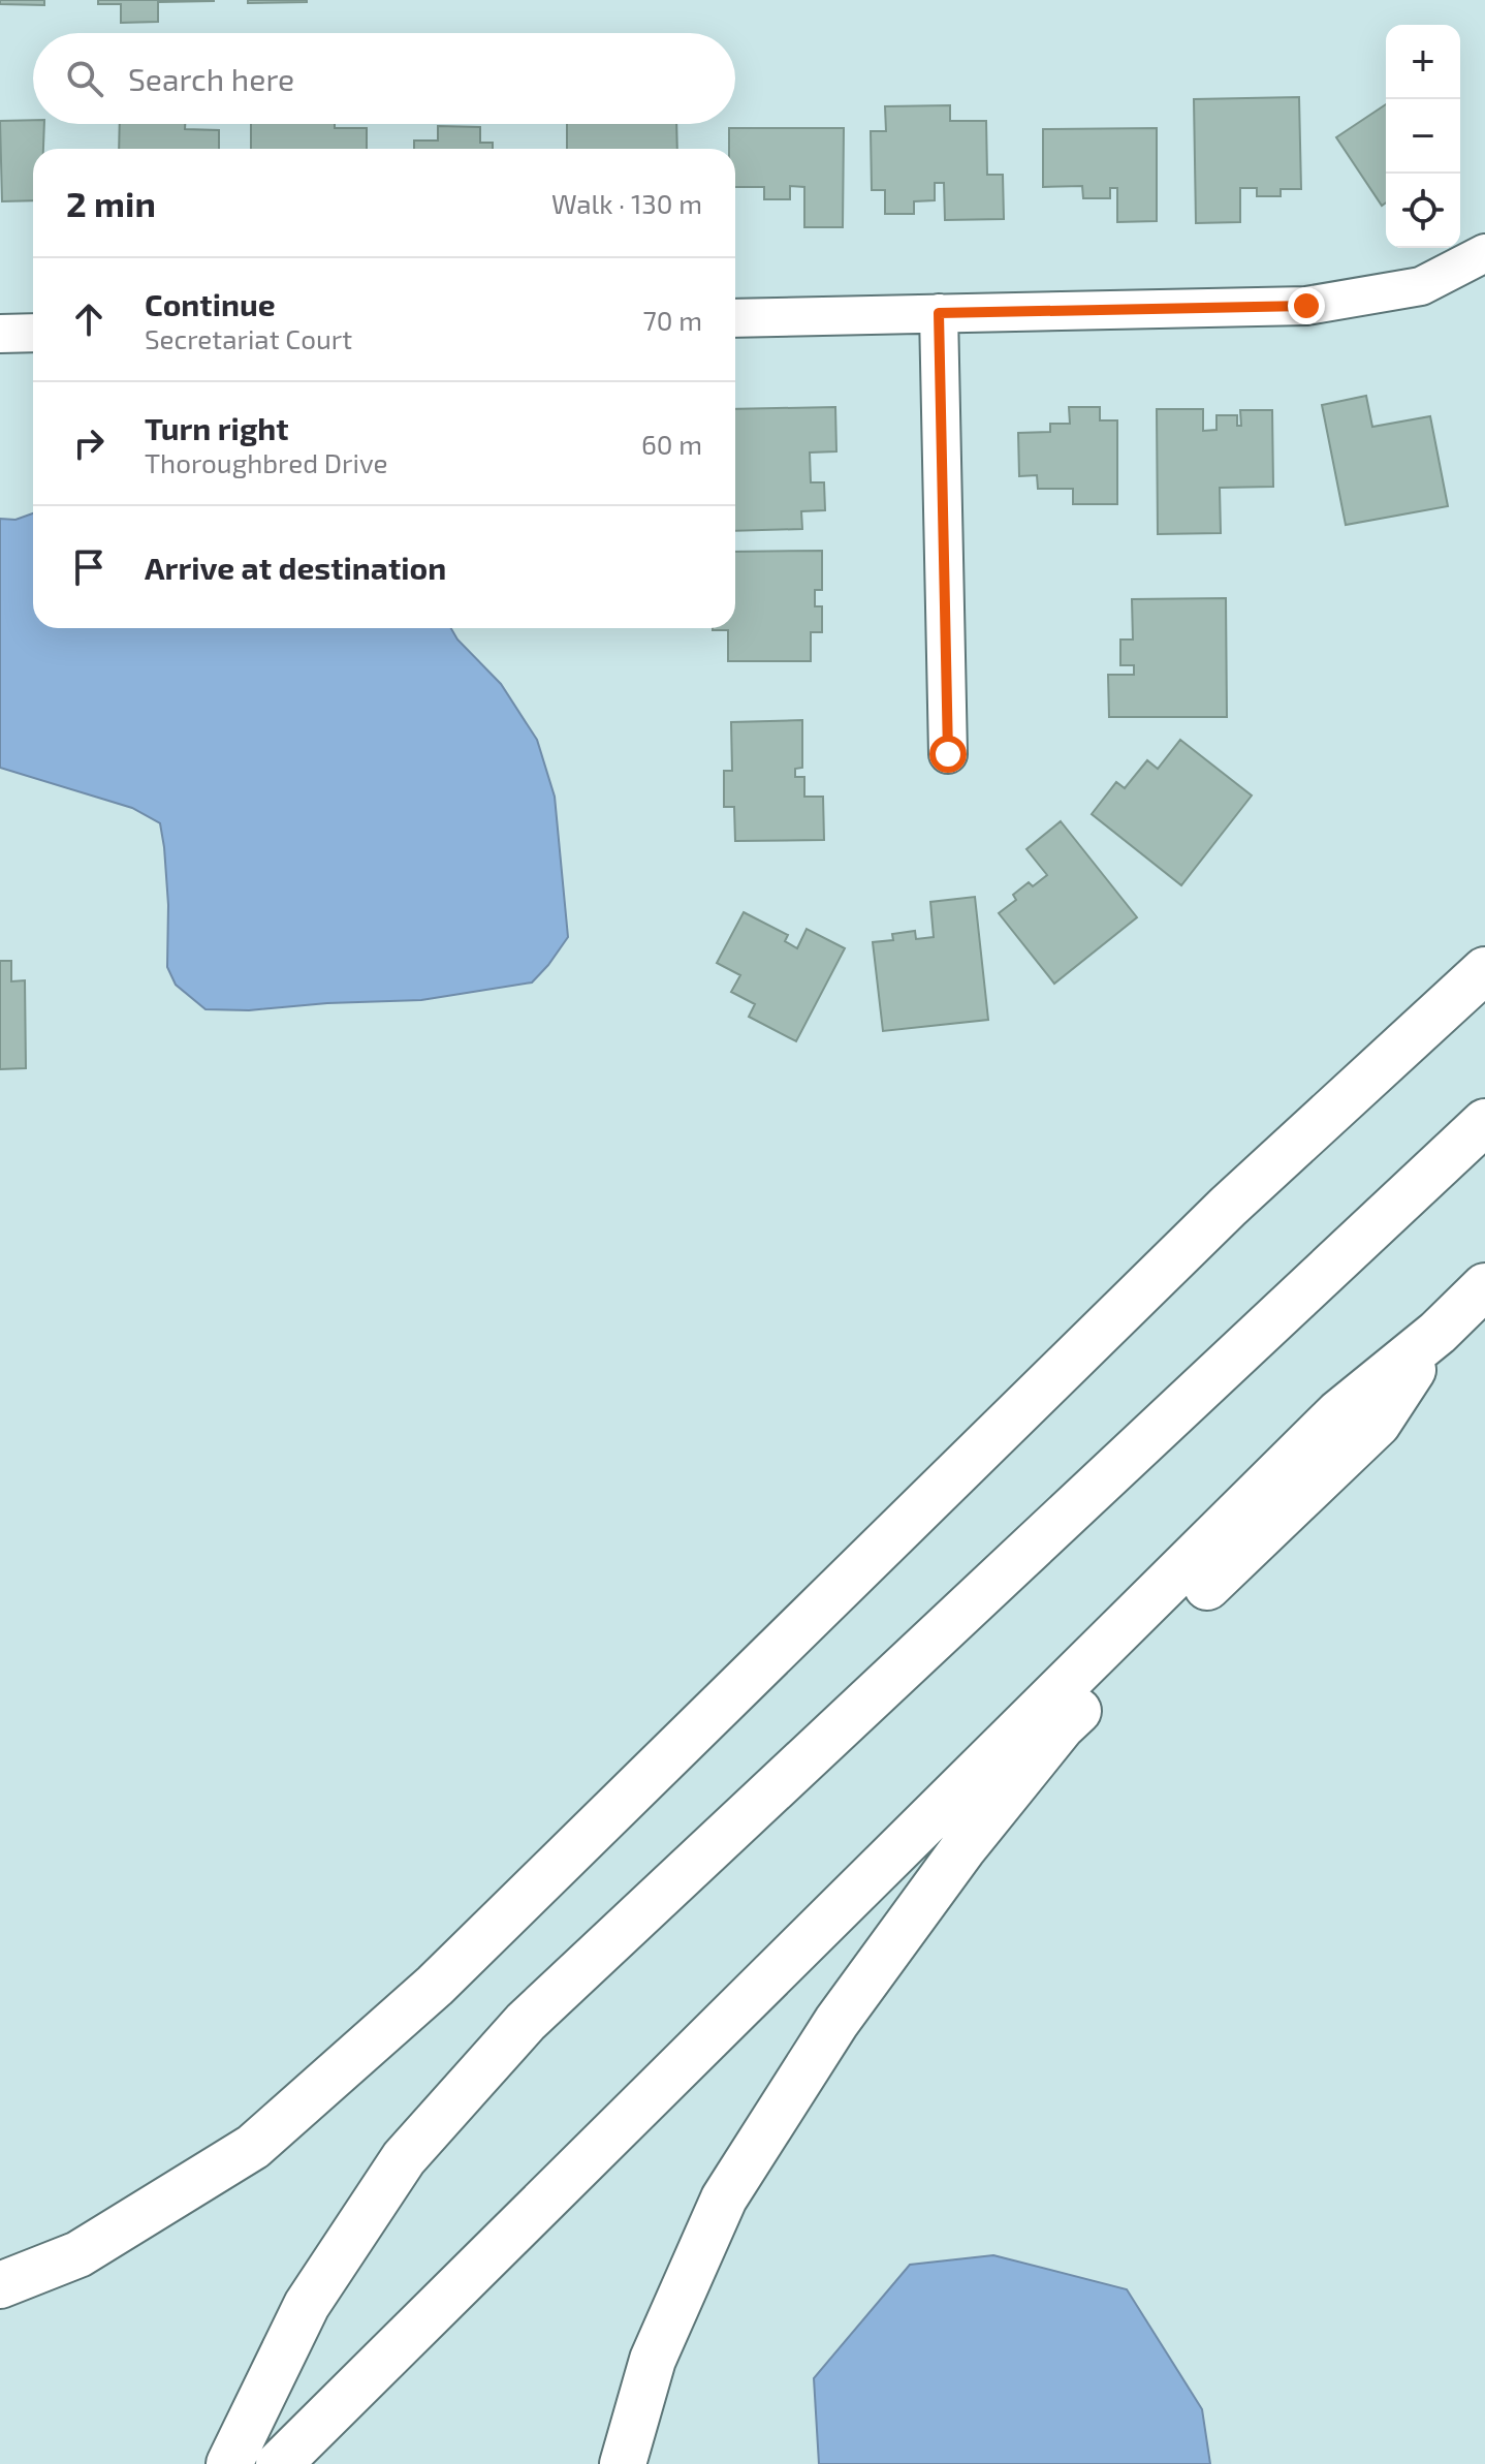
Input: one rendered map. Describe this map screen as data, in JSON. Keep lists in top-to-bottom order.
{
  "page": {
    "map_buttons": ["+", "−"],
    "search": "Search here",
    "heading": ["2 min", "Walk · 130 m"],
    "list": [
      ["Continue", "Secretariat Court", "70 m"],
      ["Turn right", "Thoroughbred Drive", "60 m"],
      "Arrive at destination"
    ]
  }
}
